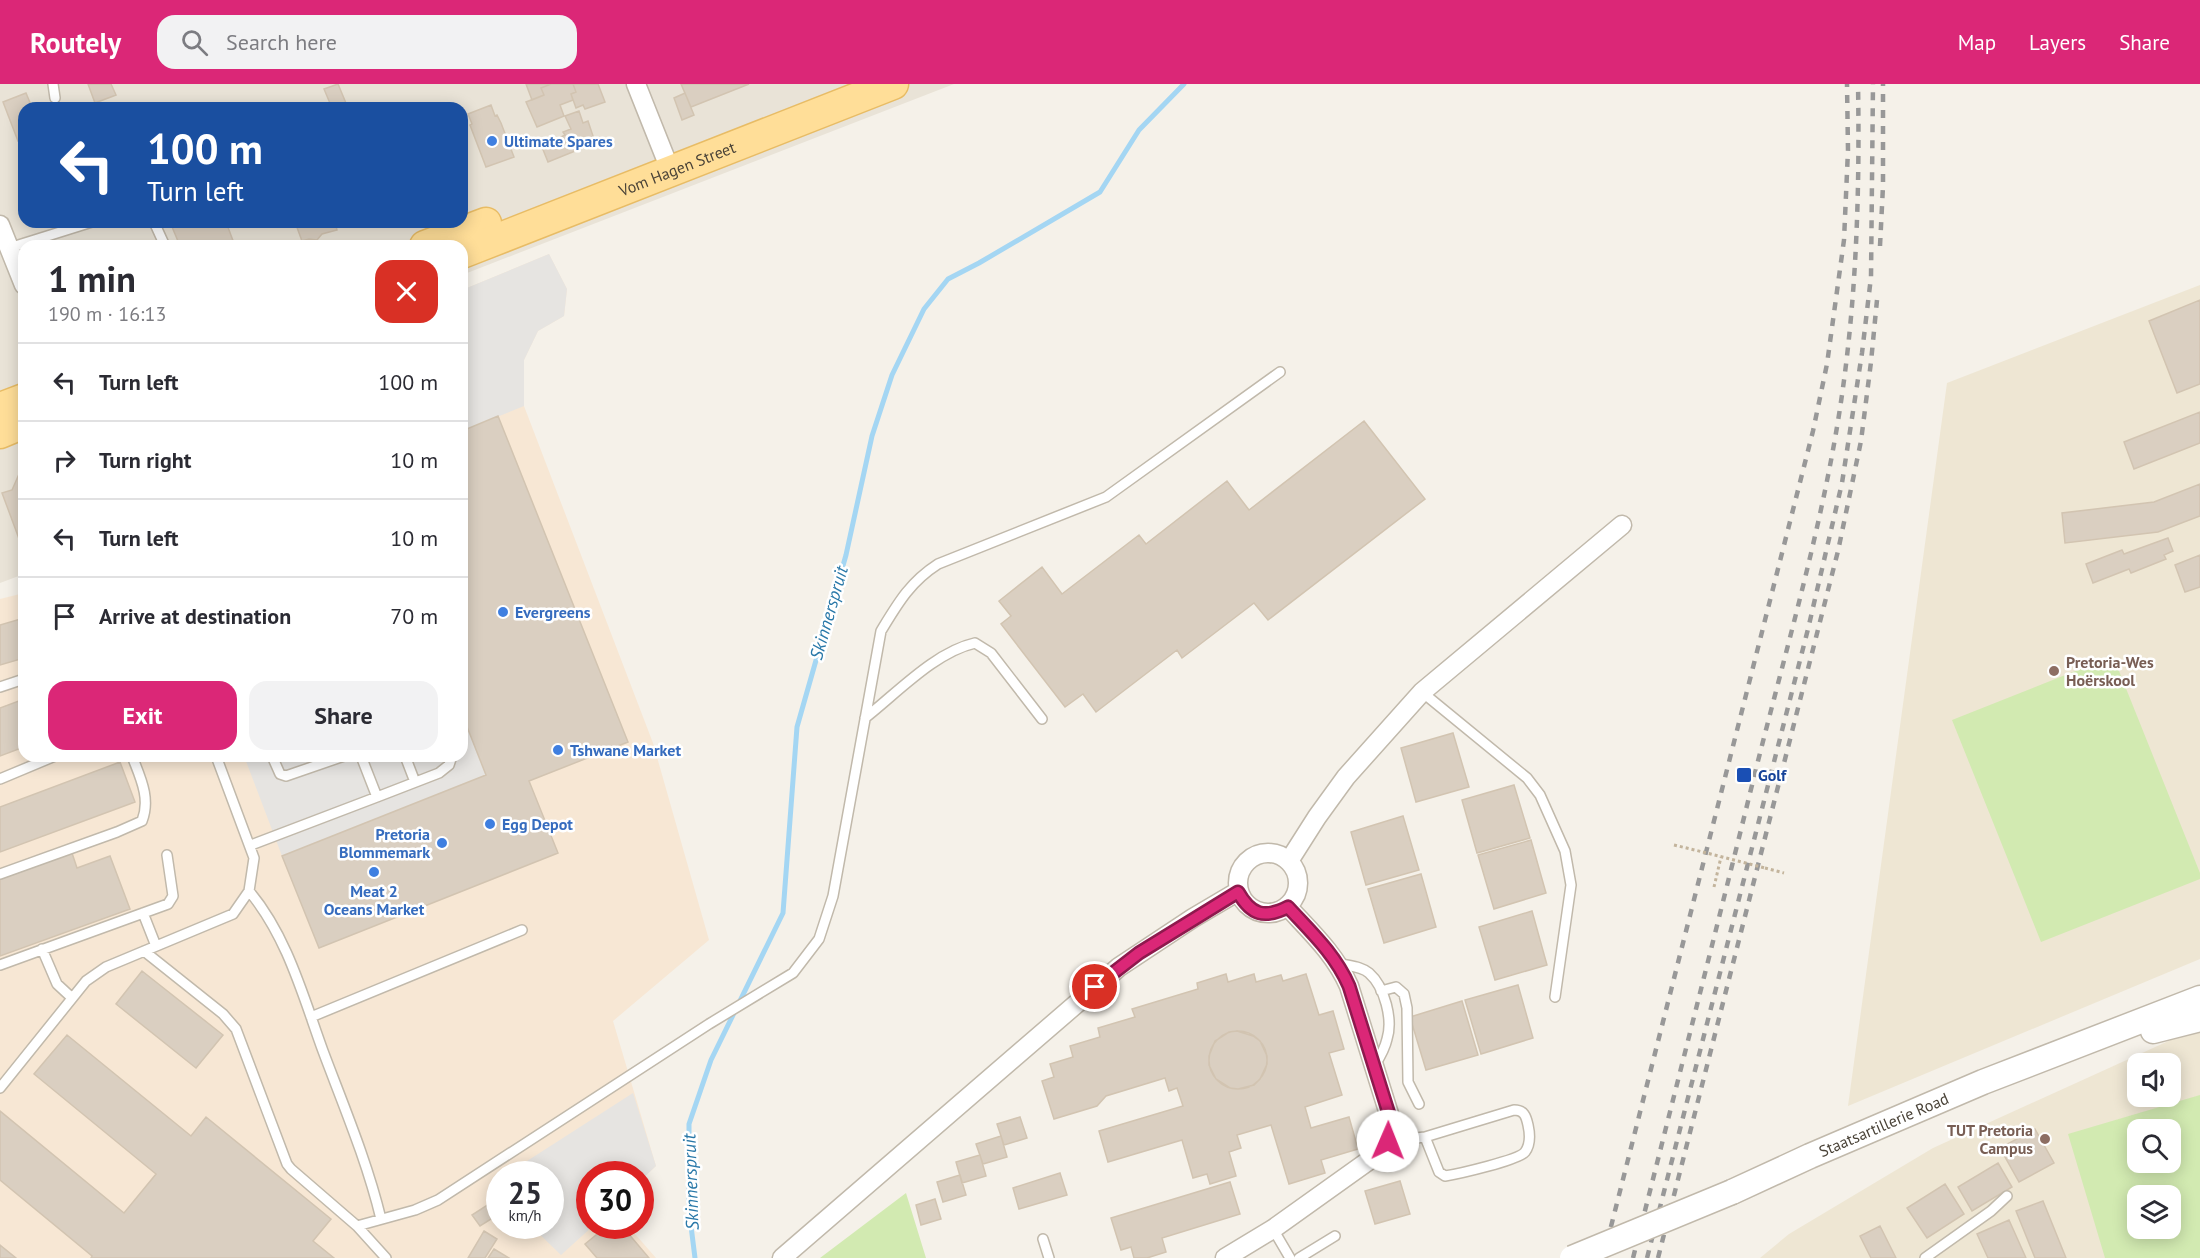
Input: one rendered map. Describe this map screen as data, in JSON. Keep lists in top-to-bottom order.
{
  "streets": {
    "main road": ["Vom Hagen Street"],
    "street": ["Staatsartillerie Road"]
  },
  "water": ["Skinnerspruit"],
  "places": {
    "other": [
      "Ultimate Spares",
      "Evergreens",
      "Pretoria-Wes Hoërskool",
      "Tshwane Market",
      "Egg Depot",
      "Pretoria Blommemark",
      "Meat 2 Oceans Market",
      "TUT Pretoria Campus"
    ],
    "transit": ["Golf"]
  },
  "page": {
    "header": "Routely",
    "search": "Search here",
    "nav": ["Map", "Layers", "Share"],
    "turn": ["100 m", "Turn left"],
    "heading": ["1 min", "190 m · 16:13"],
    "list": [
      {
        "name": "Turn left",
        "value": "100 m"
      },
      {
        "name": "Turn right",
        "value": "10 m"
      },
      {
        "name": "Turn left",
        "value": "10 m"
      },
      {
        "name": "Arrive at destination",
        "value": "70 m"
      }
    ],
    "buttons": ["Exit", "Share"],
    "speed": "25 km/h",
    "limit": "30"
  }
}
